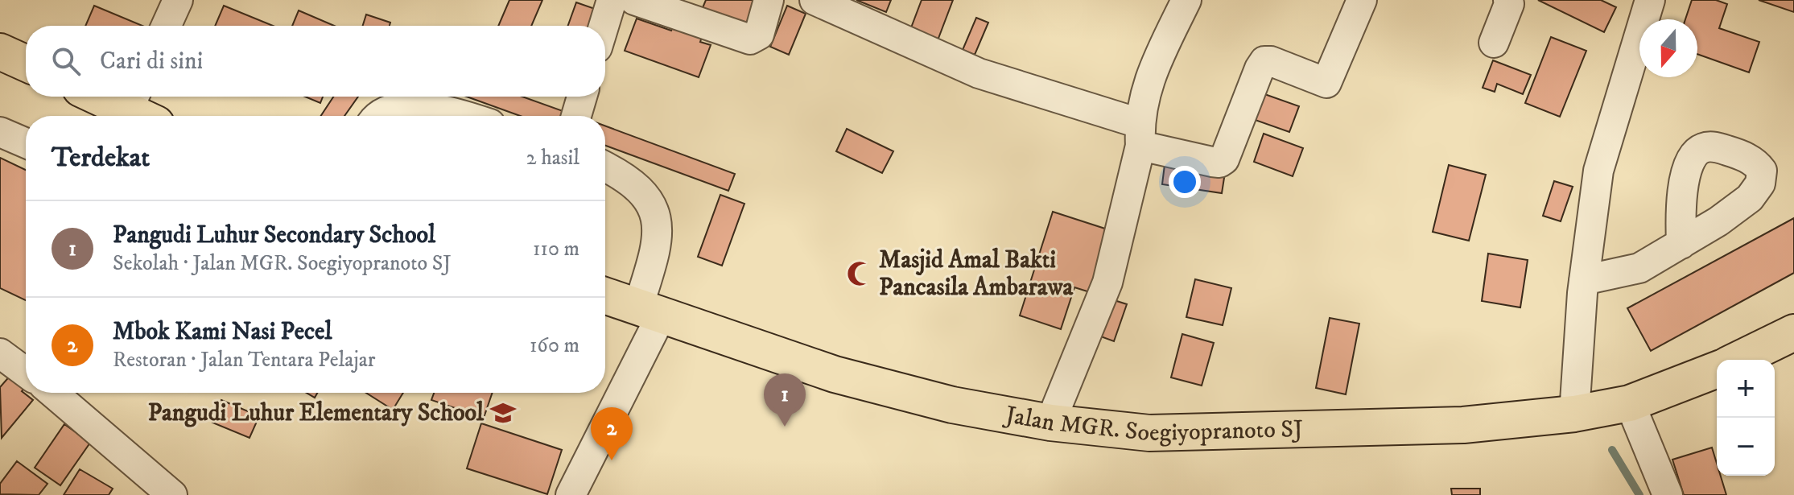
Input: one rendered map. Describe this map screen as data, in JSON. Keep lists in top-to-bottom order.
{
  "streets": {
    "main road": ["Jalan MGR. Soegiyopranoto SJ"]
  },
  "places": {
    "mosque": ["Masjid Amal Bakti Pancasila Ambarawa"],
    "school or university": ["Pangudi Luhur Elementary School"]
  },
  "north": "bottom",
  "page": {
    "search": "Cari di sini",
    "heading": ["Terdekat", "2 hasil"],
    "list": [
      {
        "mark": "1",
        "name": "Pangudi Luhur Secondary School",
        "note": "Sekolah · Jalan MGR. Soegiyopranoto SJ",
        "value": "110 m"
      },
      {
        "mark": "2",
        "name": "Mbok Kami Nasi Pecel",
        "note": "Restoran · Jalan Tentara Pelajar",
        "value": "160 m"
      }
    ],
    "map_buttons": ["+", "−"],
    "pins": ["1", "2"]
  }
}
